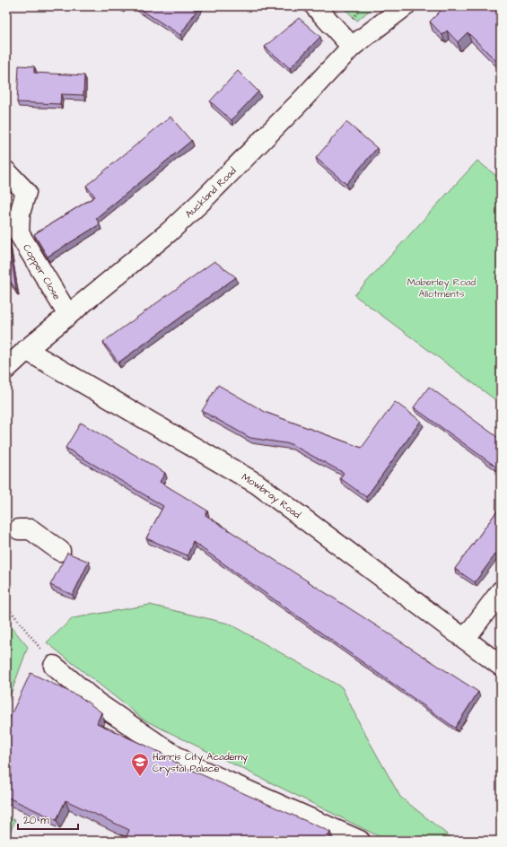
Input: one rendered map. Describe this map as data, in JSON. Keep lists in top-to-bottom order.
{
  "streets": {
    "street": ["Auckland Road", "Copper Close", "Mowbray Road"]
  },
  "crossings": [
    ["Auckland Road", "Copper Close"],
    ["Auckland Road", "Mowbray Road"]
  ],
  "parks": ["Maberley Road Allotments"],
  "places": {
    "school or university": ["Harris City Academy Crystal Palace"]
  },
  "scale_bar": "20 m"
}
